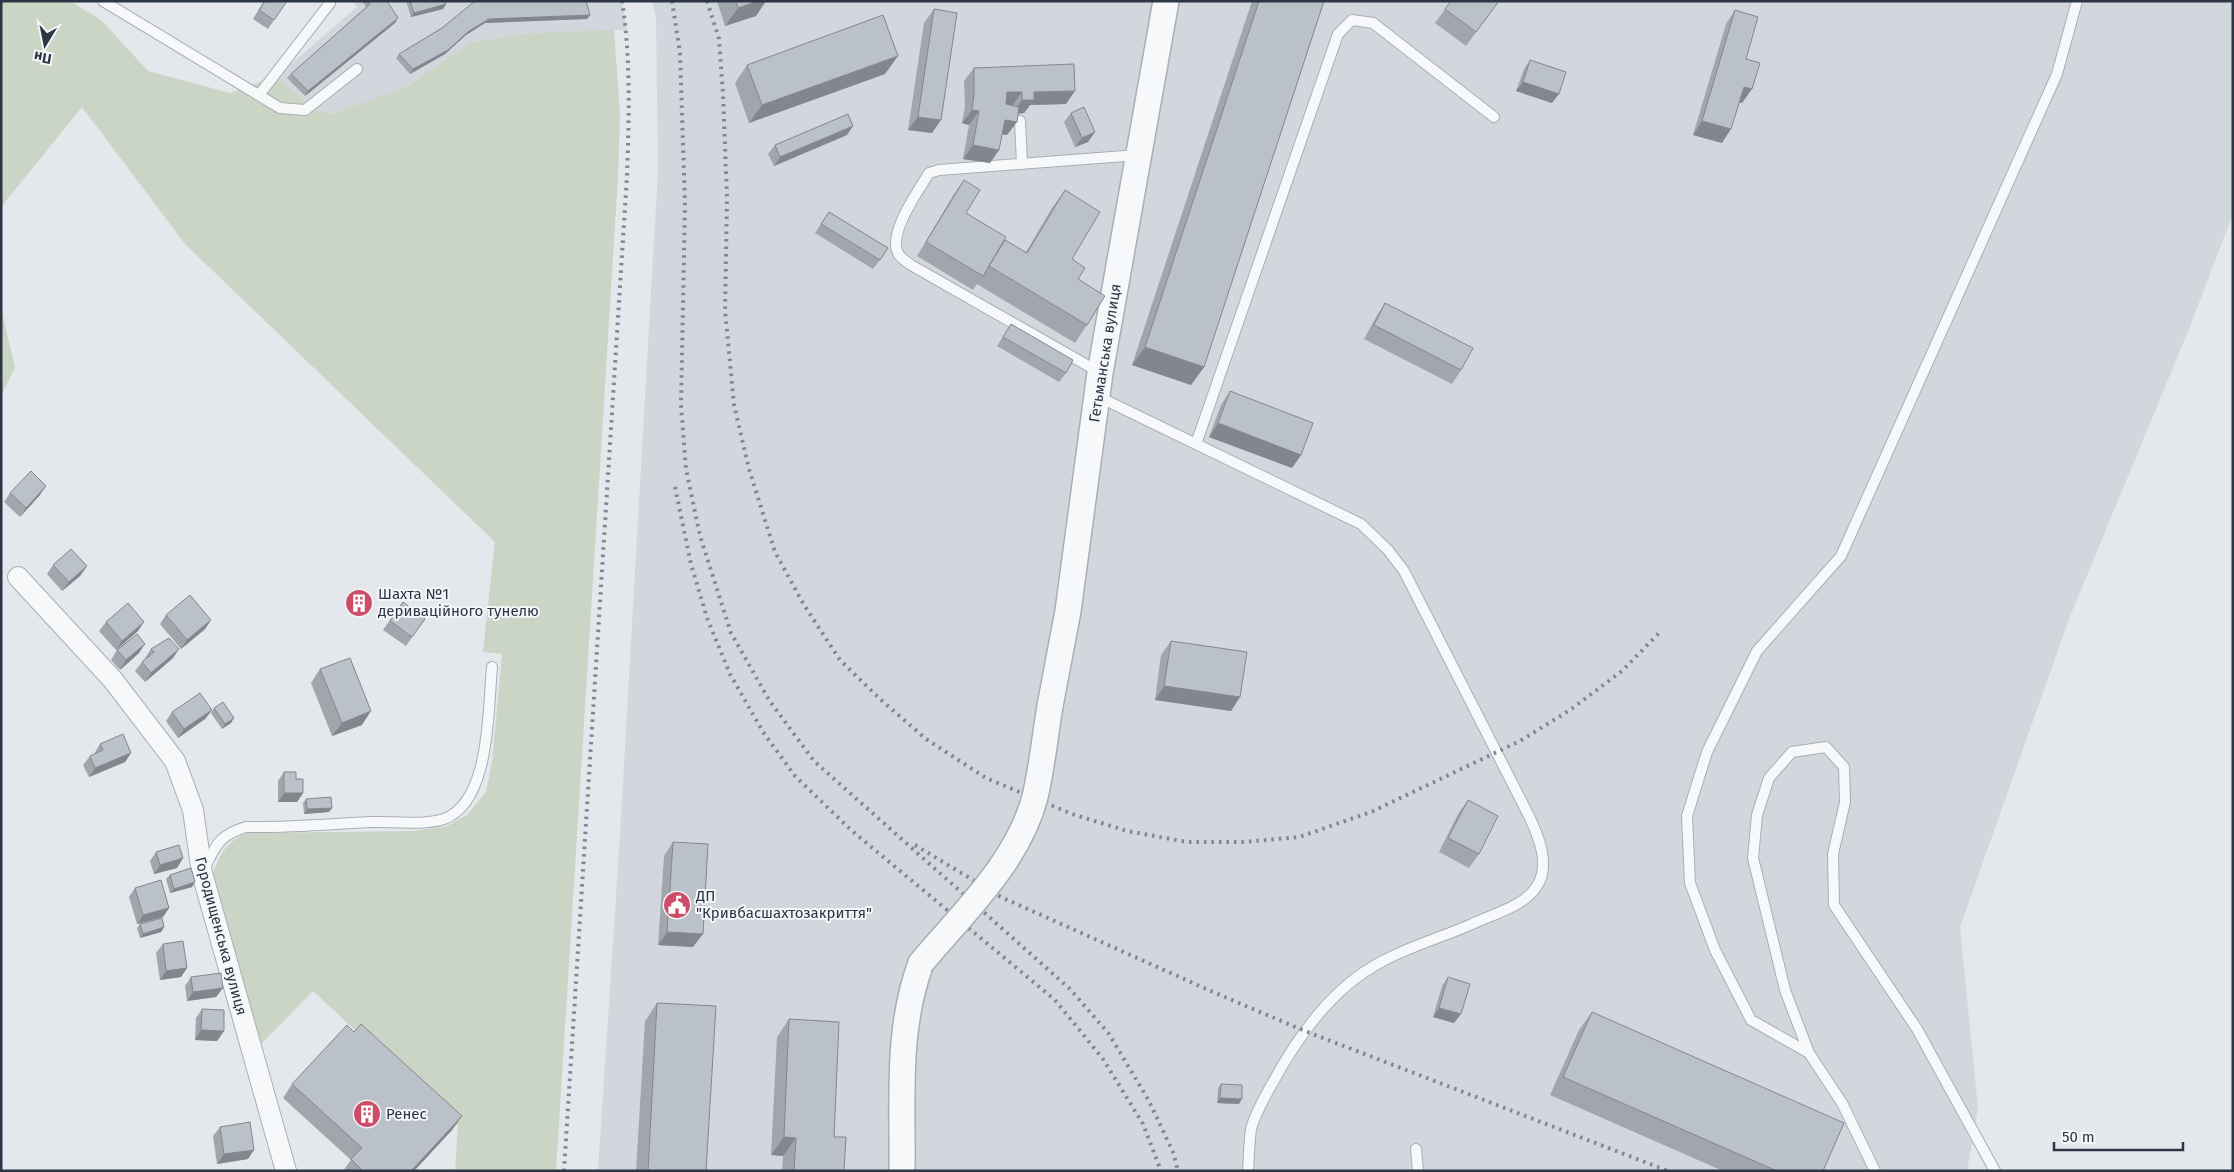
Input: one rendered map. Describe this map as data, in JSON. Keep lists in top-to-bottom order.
{
  "streets": {
    "street": ["Гетьманська вулиця", "Городищенська вулиця"]
  },
  "places": {
    "building": ["Шахта №1 дериваційного тунелю", "Ренес"],
    "public building": ["ДП \"Кривбасшахтозакриття\""]
  },
  "scale_bar": "50 m",
  "north": "bottom"
}
